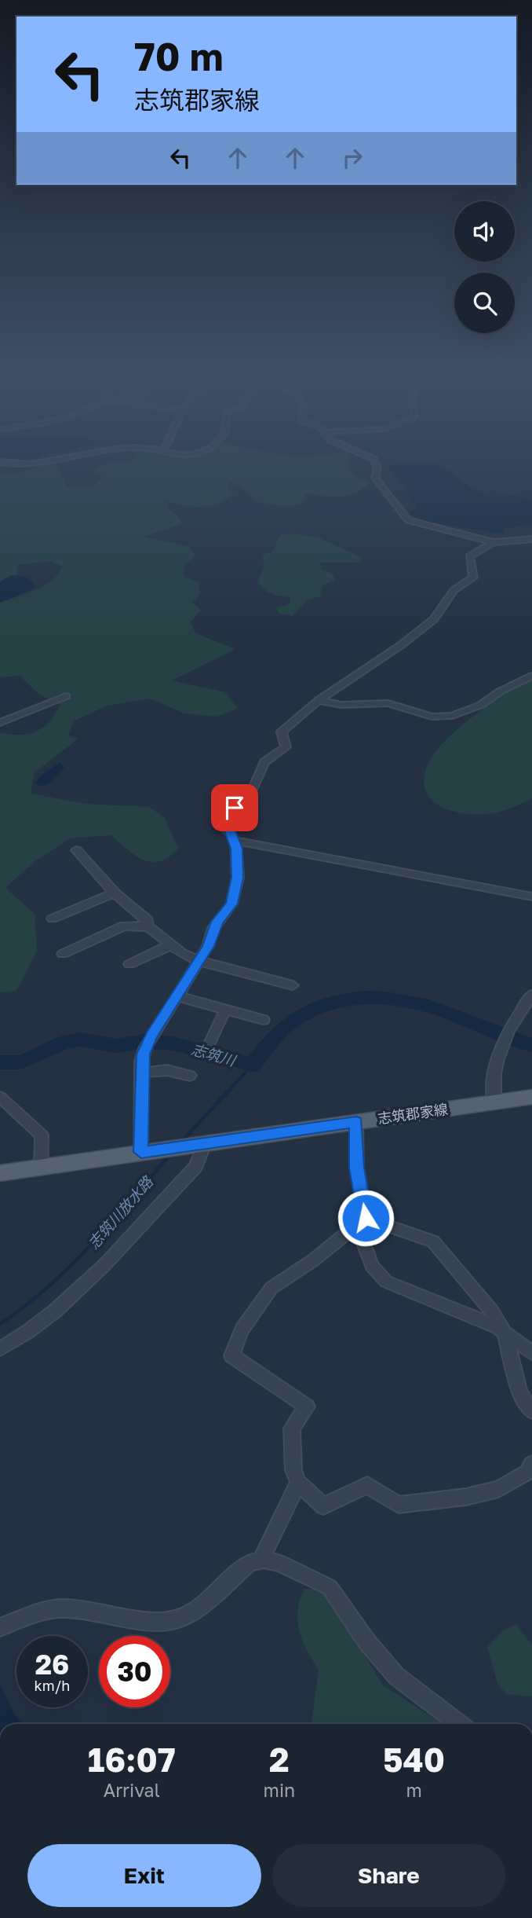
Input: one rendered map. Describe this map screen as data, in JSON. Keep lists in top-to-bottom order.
{
  "streets": {
    "main road": ["志筑郡家線"]
  },
  "water": ["志筑川", "志筑川放水路"],
  "page": {
    "turn": ["70 m", "志筑郡家線"],
    "speed": "26 km/h",
    "limit": "30",
    "eta": [
      "16:07",
      "Arrival",
      "2",
      "min",
      "540",
      "m"
    ],
    "buttons": ["Exit", "Share"]
  }
}
